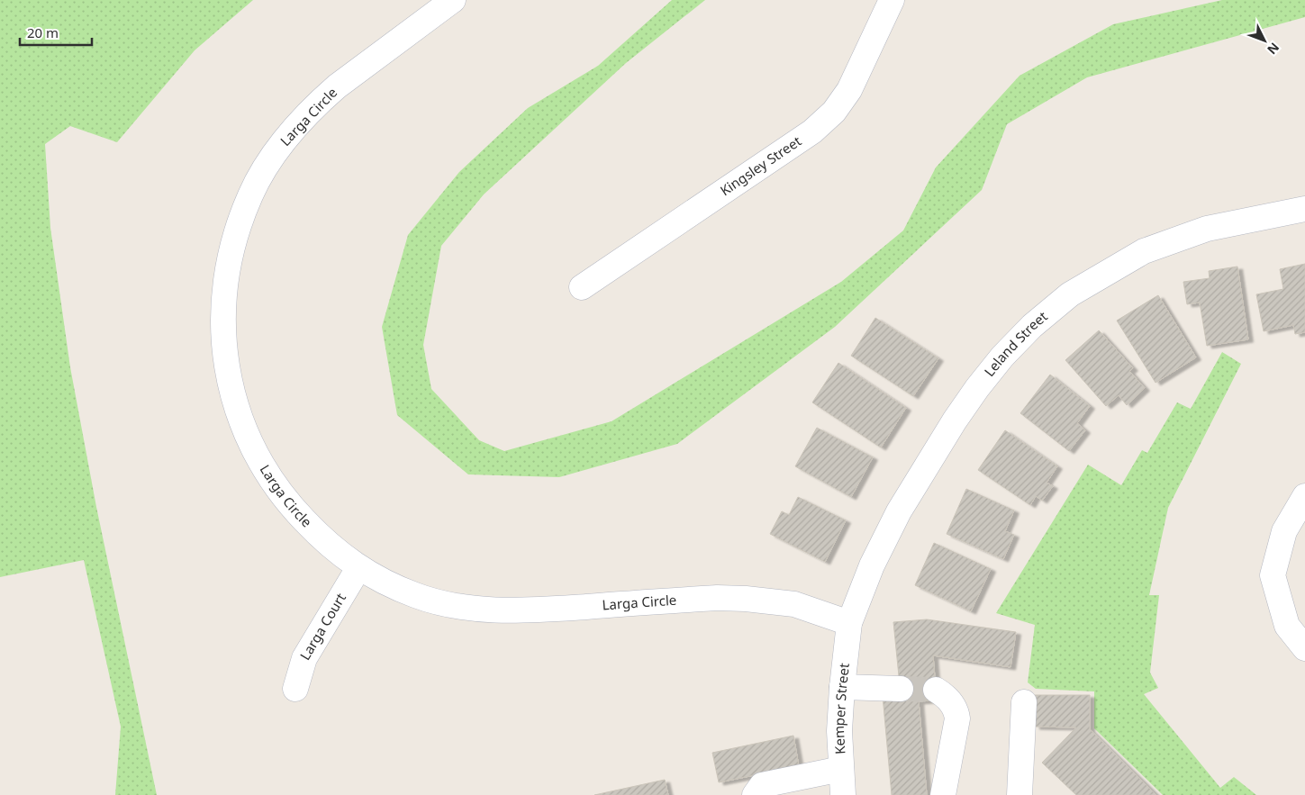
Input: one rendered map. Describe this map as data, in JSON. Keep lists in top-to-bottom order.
{
  "streets": {
    "street": [
      "Larga Circle",
      "Kingsley Street",
      "Leland Street",
      "Larga Court",
      "Kemper Street"
    ]
  },
  "crossings": [
    ["Larga Circle", "Leland Street"],
    ["Larga Circle", "Larga Court"],
    ["Larga Circle", "Kemper Street"],
    ["Leland Street", "Kemper Street"]
  ],
  "scale_bar": "20 m",
  "north": "bottom right"
}
